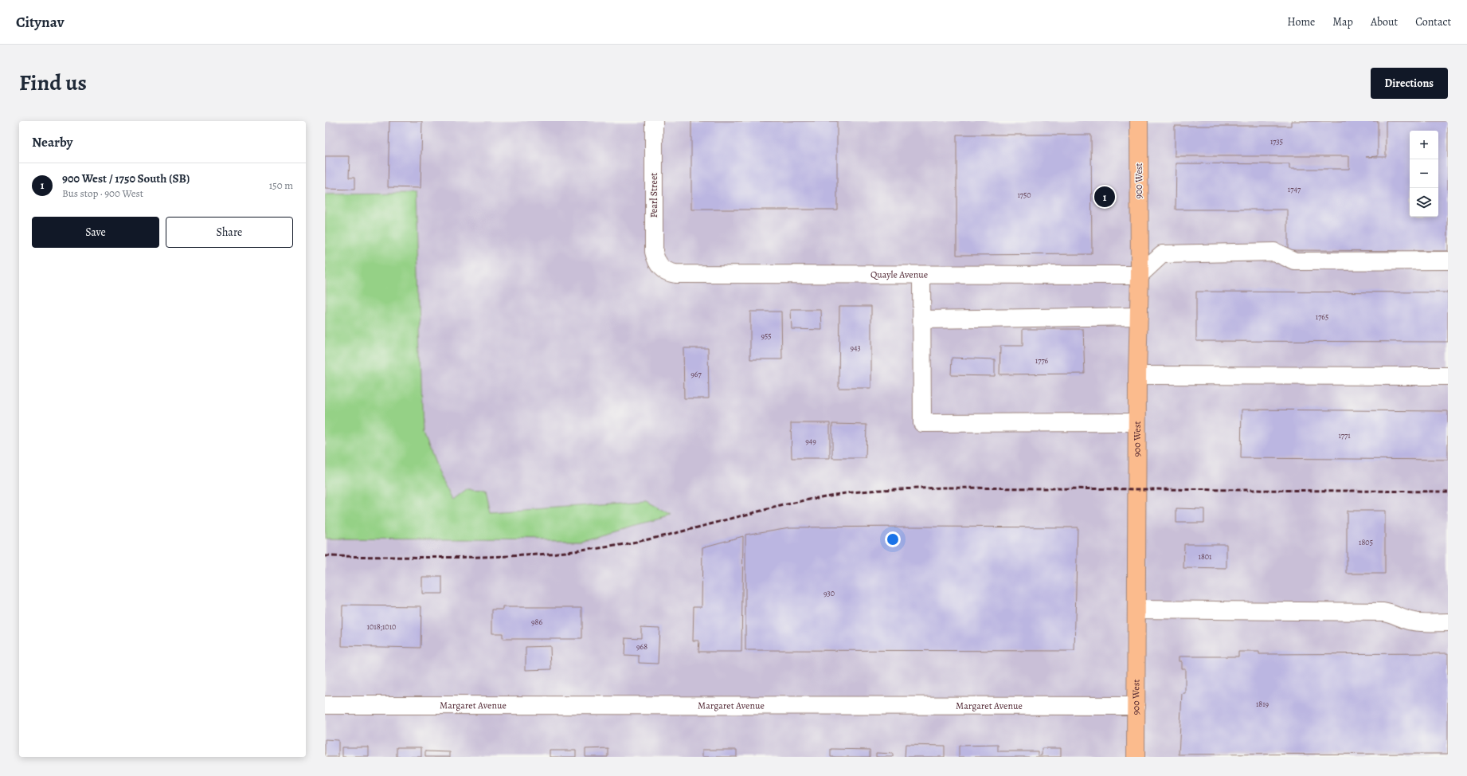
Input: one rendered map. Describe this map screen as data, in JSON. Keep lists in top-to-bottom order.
{
  "streets": {
    "main road": ["900 West"],
    "street": ["Pearl Street", "Quayle Avenue", "Margaret Avenue"]
  },
  "crossings": [
    ["900 West", "Quayle Avenue"],
    ["900 West", "Margaret Avenue"],
    ["Pearl Street", "Quayle Avenue"]
  ],
  "house_numbers": [
    "1735",
    "1747",
    "1750",
    "1765",
    "955",
    "943",
    "1776",
    "967",
    "1771",
    "949",
    "1805",
    "1801",
    "930",
    "986",
    "1018;1010",
    "968",
    "1819"
  ],
  "page": {
    "header": "Citynav",
    "nav": [
      "Home",
      "Map",
      "About",
      "Contact"
    ],
    "title": "Find us",
    "buttons": [
      "Directions",
      ["Save", "Share"]
    ],
    "heading": "Nearby",
    "map_buttons": ["+", "−"],
    "list": [
      {
        "mark": "1",
        "name": "900 West / 1750 South (SB)",
        "note": "Bus stop · 900 West",
        "value": "150 m"
      }
    ],
    "pins": "1"
  }
}
